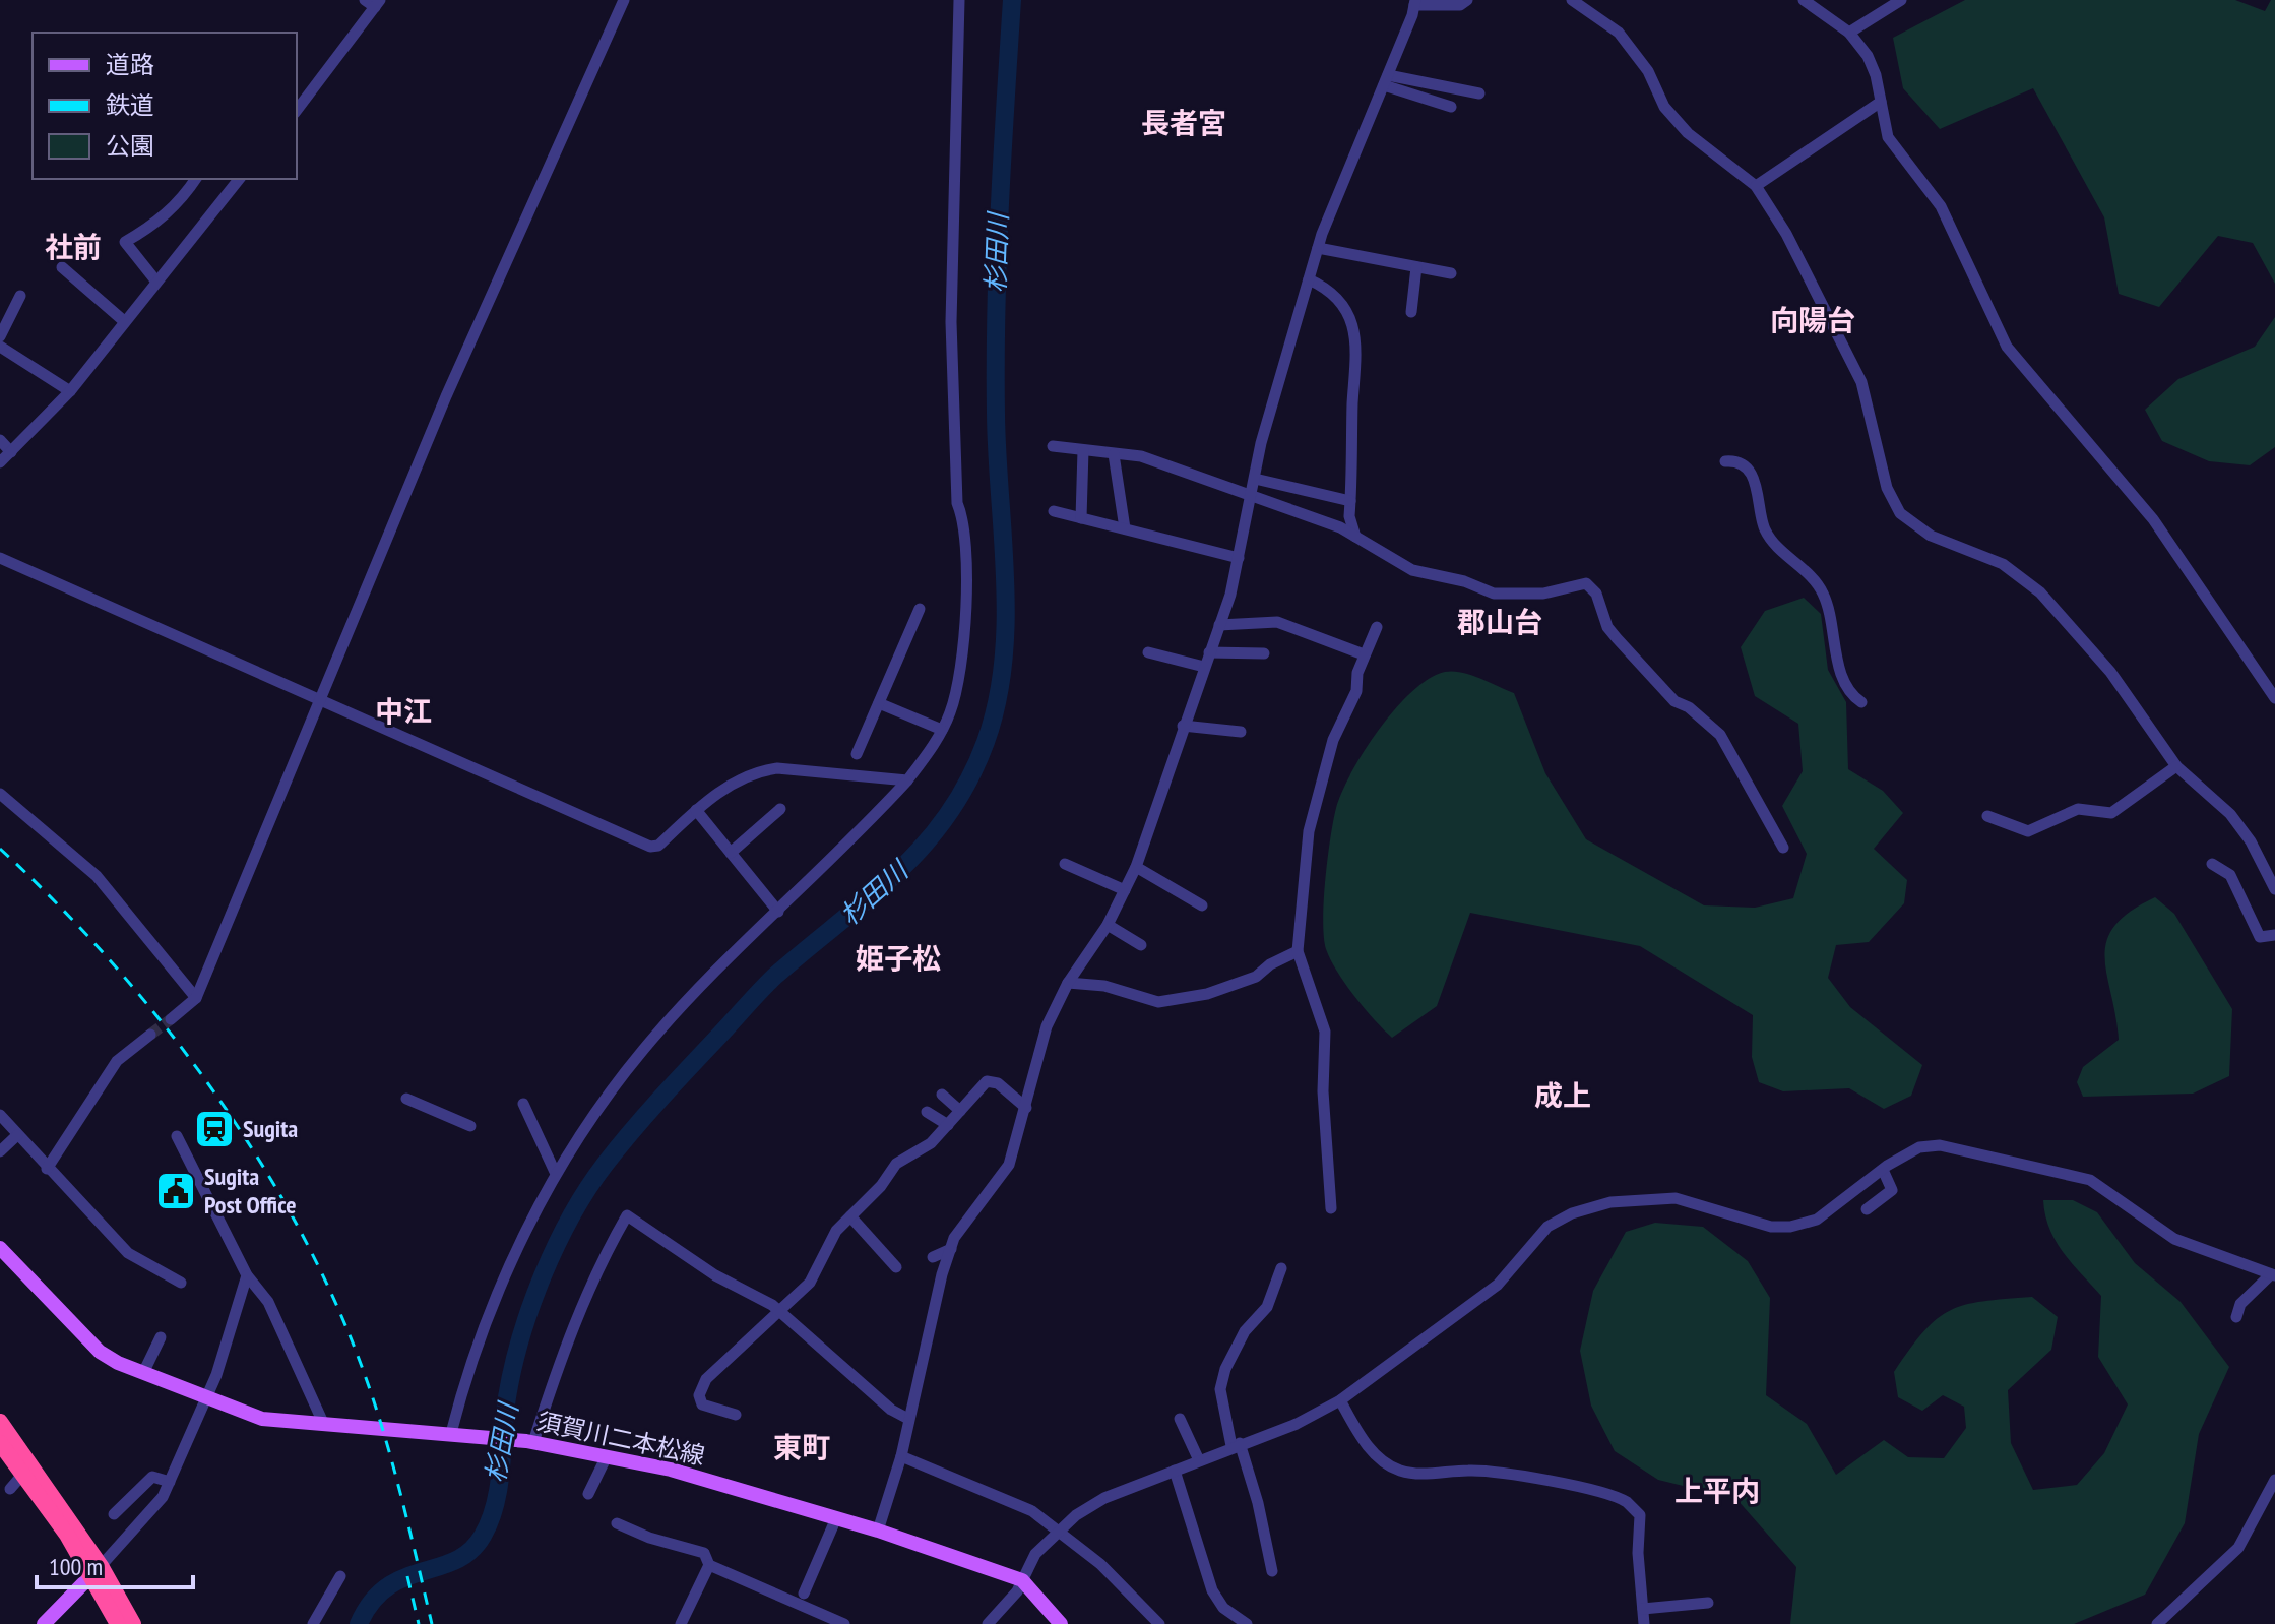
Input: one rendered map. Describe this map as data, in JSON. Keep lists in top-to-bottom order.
{
  "streets": {
    "main road": ["須賀川二本松線"]
  },
  "districts": [
    "長者宮",
    "社前",
    "向陽台",
    "郡山台",
    "中江",
    "姫子松",
    "成上",
    "東町",
    "上平内"
  ],
  "water": ["杉田川"],
  "places": {
    "station": ["Sugita"],
    "public building": ["Sugita Post Office"]
  },
  "legend": ["道路", "鉄道", "公園"],
  "scale_bar": "100 m"
}
